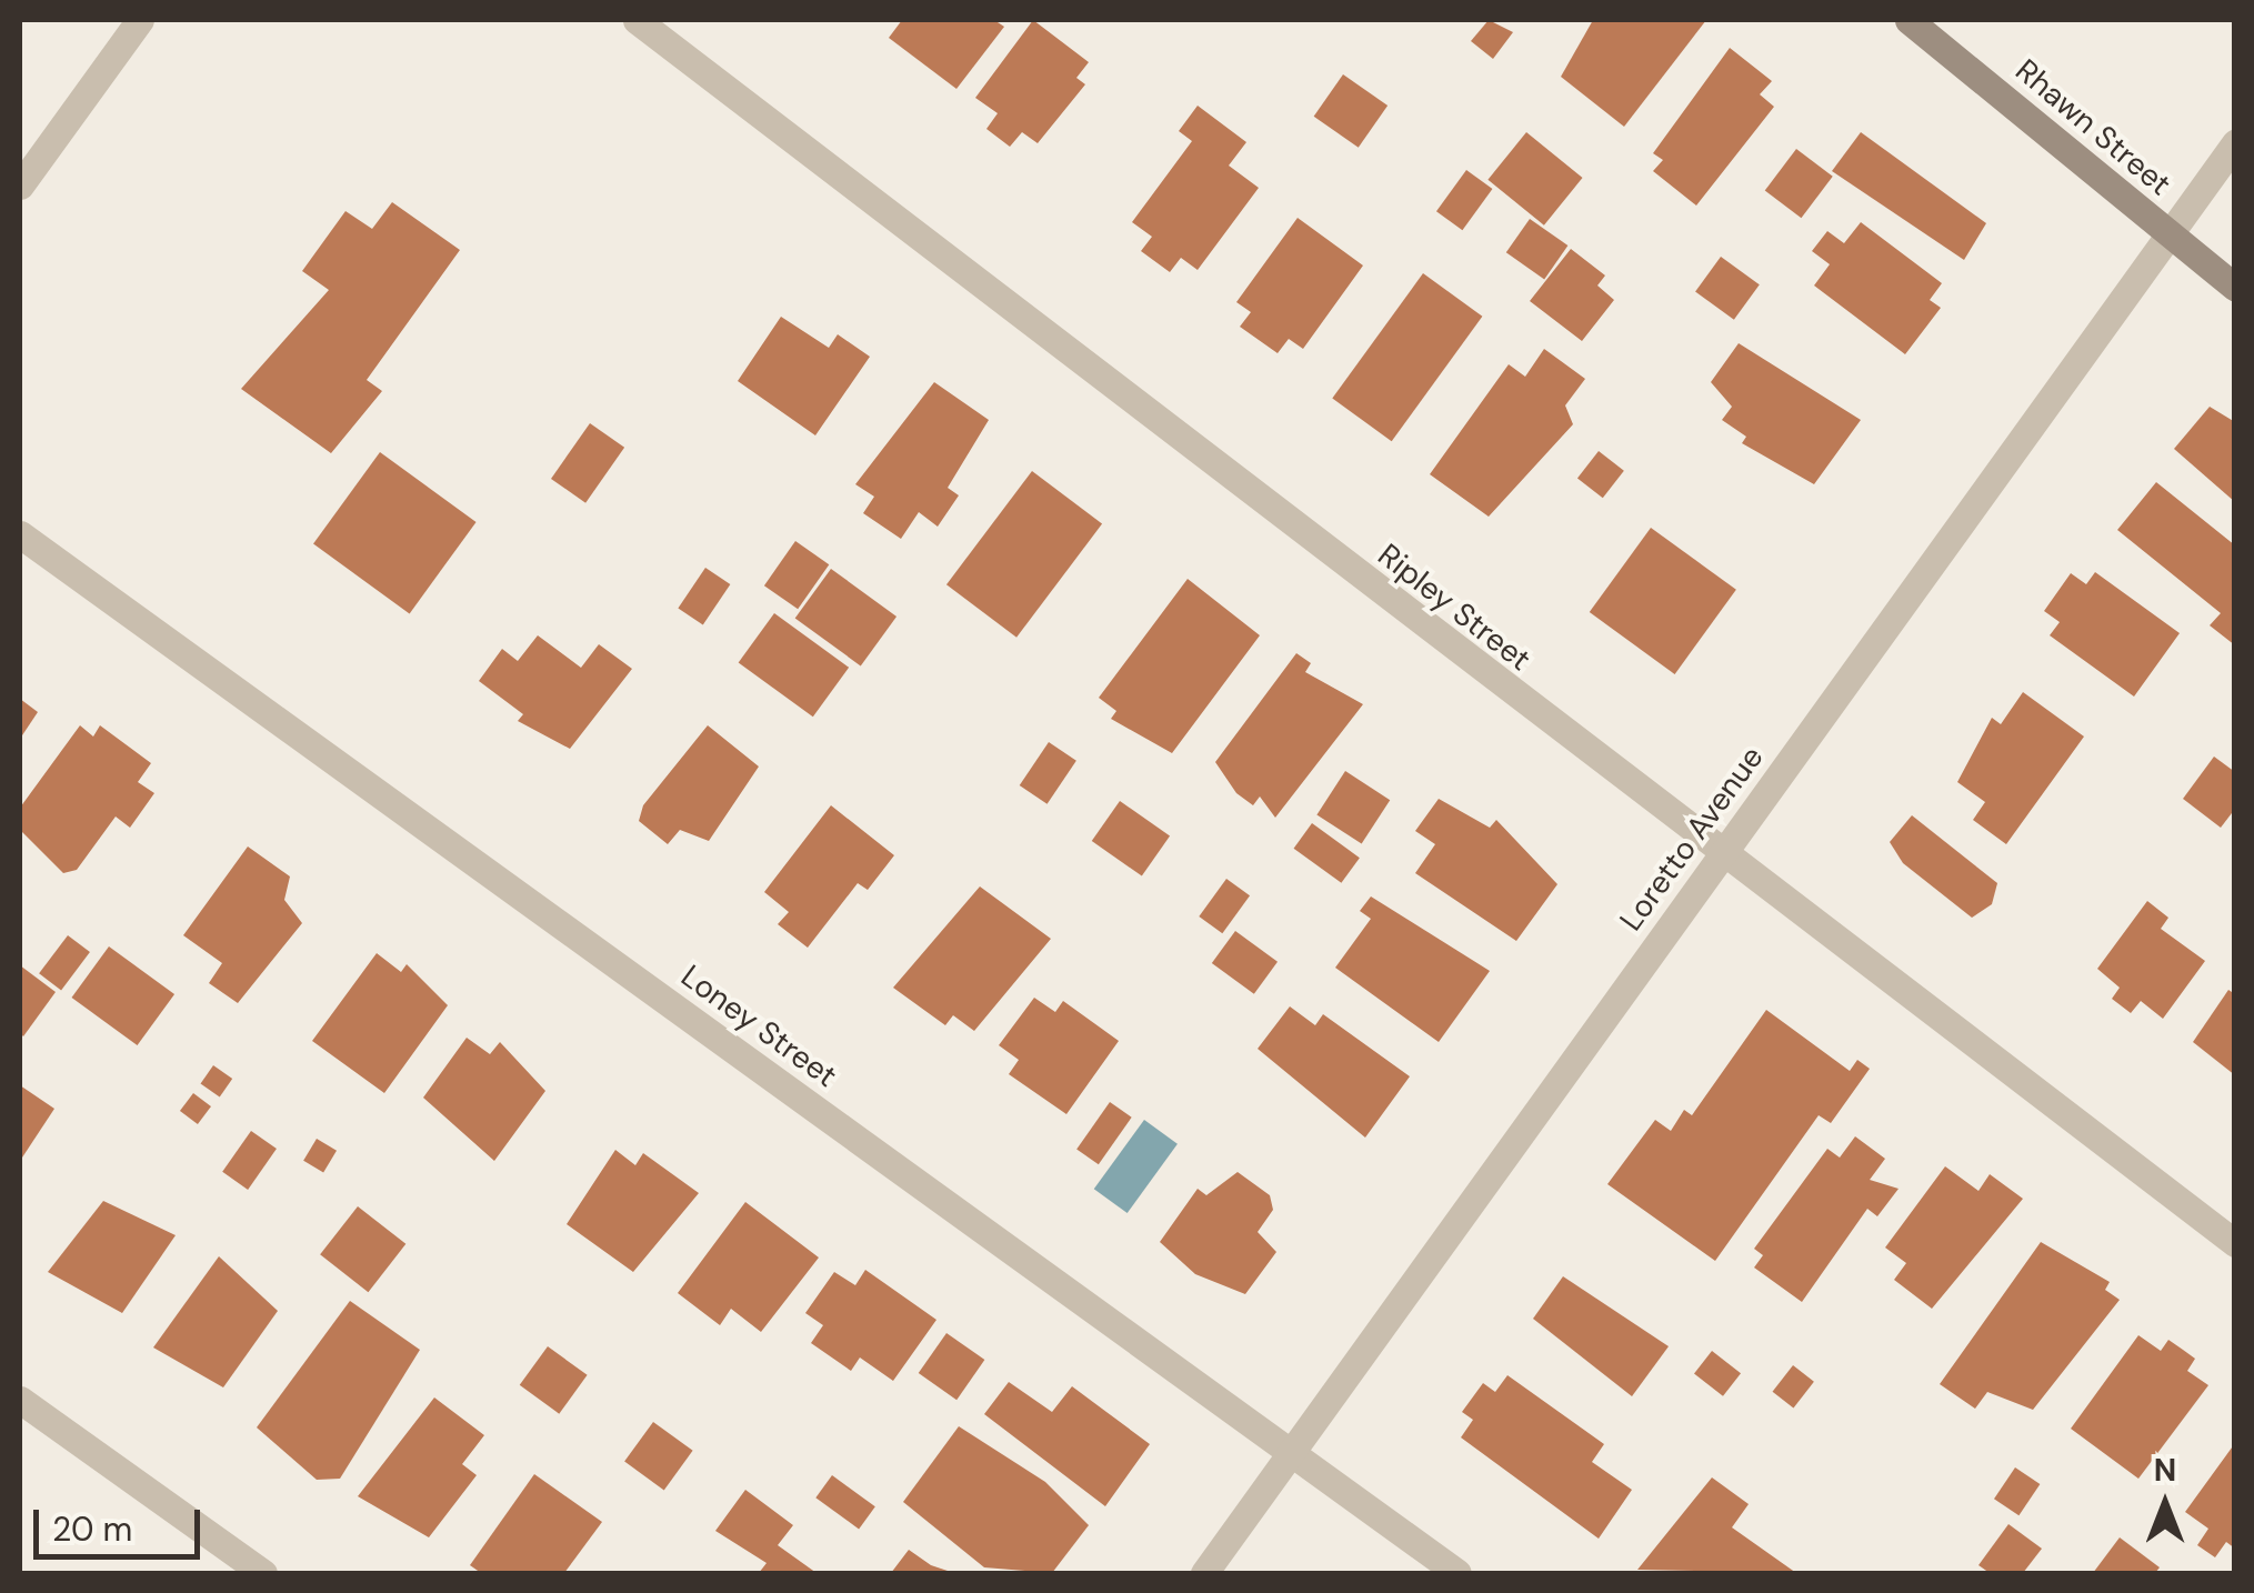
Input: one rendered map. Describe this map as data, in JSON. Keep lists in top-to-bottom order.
{
  "streets": {
    "main road": ["Rhawn Street"],
    "street": ["Ripley Street", "Loretto Avenue", "Loney Street"]
  },
  "crossings": [
    ["Rhawn Street", "Loretto Avenue"],
    ["Ripley Street", "Loretto Avenue"],
    ["Loretto Avenue", "Loney Street"]
  ],
  "scale_bar": "20 m",
  "north": "top"
}
